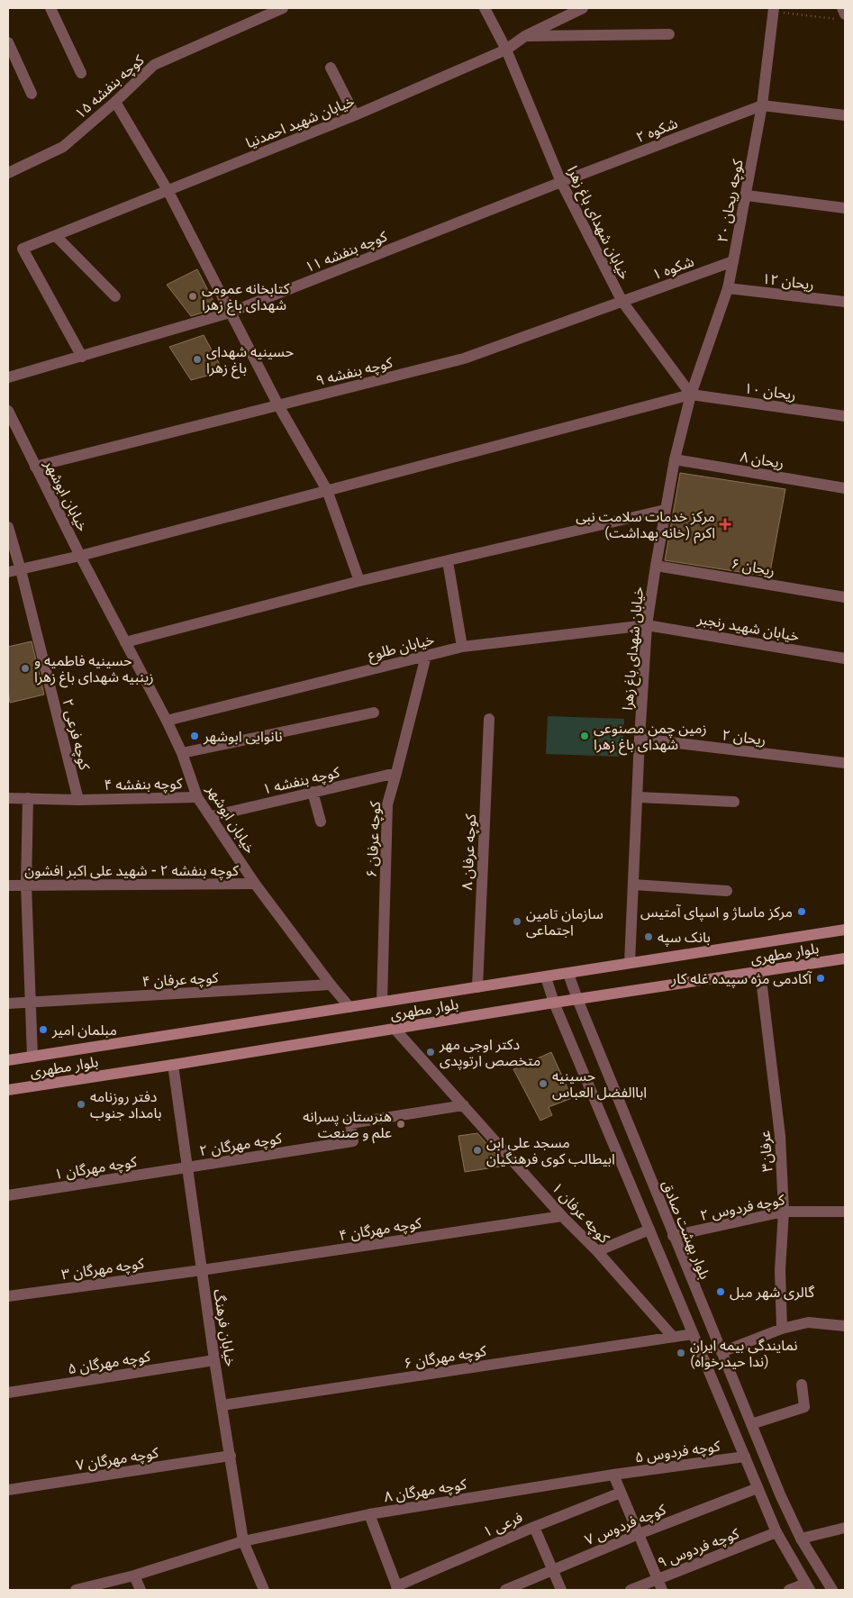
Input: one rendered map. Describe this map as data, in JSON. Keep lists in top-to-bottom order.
{
  "streets": {
    "main road": ["بلوار مطهری"],
    "street": [
      "کوچه بنفشه ١۵",
      "خیابان شهید احمدنیا",
      "شکوه ۲",
      "کوچه ریحان ۲۰",
      "خیابان شهدای باغ زهرا",
      "کوچه بنفشه ۱۱",
      "شکوه ۱",
      "ریحان ۱۲",
      "کوچه بنفشه ۹",
      "ریحان ۱۰",
      "ریحان ۸",
      "خیابان ابوشهر",
      "ریحان ۶",
      "خیابان شهید رنجبر",
      "خیابان طلوع",
      "خیابان شهدای باغ‌ زهرا",
      "کوچه فرعی ۲",
      "ریحان ۲",
      "کوچه بنفشه ۱",
      "کوچه بنفشه ۴",
      "کوچه عرفان ۶",
      "کوچه عرفان ۸",
      "کوچه بنفشه ۲ - شهید علی اکبر افشون",
      "کوچه عرفان ۴",
      "کوچه مهرگان ۲",
      "عرفان۳",
      "کوچه مهرگان ۱",
      "کوچه فردوس ۲",
      "کوچه عرفان ۱",
      "کوچه مهرگان ۴",
      "بلوار بهشت صادق",
      "کوچه مهرگان ۳",
      "خیابان فرهنگ",
      "کوچه مهرگان ۶",
      "کوچه مهرگان ۵",
      "کوچه فردوس ۵",
      "کوچه مهرگان ۷",
      "کوچه مهرگان ۸",
      "فرعی ۱",
      "کوچه فردوس ۷",
      "کوچه فردوس ۹"
    ]
  },
  "crossings": [
    ["خیابان شهید احمدنیا", "خیابان شهدای باغ زهرا"],
    ["خیابان شهید احمدنیا", "کوچه بنفشه ۱۱"],
    ["شکوه ۲", "کوچه ریحان ۲۰"],
    ["شکوه ۲", "خیابان شهدای باغ زهرا"],
    ["شکوه ۲", "کوچه بنفشه ۱۱"],
    ["کوچه ریحان ۲۰", "خیابان شهدای باغ زهرا"],
    ["کوچه ریحان ۲۰", "شکوه ۱"],
    ["کوچه ریحان ۲۰", "ریحان ۱۲"],
    ["کوچه ریحان ۲۰", "ریحان ۱۰"],
    ["کوچه ریحان ۲۰", "خیابان شهدای باغ‌ زهرا"],
    ["خیابان شهدای باغ زهرا", "کوچه بنفشه ۱۱"],
    ["خیابان شهدای باغ زهرا", "شکوه ۱"],
    ["خیابان شهدای باغ زهرا", "کوچه بنفشه ۹"],
    ["خیابان شهدای باغ زهرا", "ریحان ۱۰"],
    ["خیابان شهدای باغ زهرا", "خیابان شهدای باغ‌ زهرا"],
    ["شکوه ۱", "کوچه بنفشه ۹"],
    ["کوچه بنفشه ۹", "خیابان ابوشهر"],
    ["ریحان ۱۰", "خیابان شهدای باغ‌ زهرا"],
    ["ریحان ۸", "خیابان شهدای باغ‌ زهرا"],
    ["خیابان ابوشهر", "خیابان طلوع"],
    ["خیابان ابوشهر", "کوچه بنفشه ۱"],
    ["خیابان ابوشهر", "کوچه بنفشه ۴"],
    ["خیابان ابوشهر", "کوچه بنفشه ۲ - شهید علی اکبر افشون"],
    ["خیابان ابوشهر", "بلوار مطهری"],
    ["خیابان ابوشهر", "کوچه عرفان ۴"],
    ["ریحان ۶", "خیابان شهدای باغ‌ زهرا"],
    ["خیابان شهید رنجبر", "خیابان طلوع"],
    ["خیابان شهید رنجبر", "خیابان شهدای باغ‌ زهرا"],
    ["خیابان طلوع", "خیابان شهدای باغ‌ زهرا"],
    ["خیابان طلوع", "کوچه عرفان ۶"],
    ["خیابان شهدای باغ‌ زهرا", "ریحان ۲"],
    ["خیابان شهدای باغ‌ زهرا", "بلوار مطهری"],
    ["کوچه فرعی ۲", "کوچه بنفشه ۴"],
    ["کوچه بنفشه ۱", "کوچه عرفان ۶"],
    ["کوچه عرفان ۶", "بلوار مطهری"],
    ["کوچه عرفان ۸", "بلوار مطهری"],
    ["بلوار مطهری", "عرفان۳"],
    ["بلوار مطهری", "کوچه عرفان ۱"],
    ["بلوار مطهری", "بلوار بهشت صادق"],
    ["بلوار مطهری", "خیابان فرهنگ"],
    ["کوچه مهرگان ۲", "کوچه مهرگان ۱"],
    ["کوچه مهرگان ۲", "کوچه عرفان ۱"],
    ["کوچه مهرگان ۲", "خیابان فرهنگ"],
    ["عرفان۳", "کوچه فردوس ۲"],
    ["کوچه مهرگان ۱", "خیابان فرهنگ"],
    ["کوچه فردوس ۲", "بلوار بهشت صادق"],
    ["کوچه عرفان ۱", "کوچه مهرگان ۴"],
    ["کوچه عرفان ۱", "کوچه مهرگان ۶"],
    ["کوچه مهرگان ۴", "کوچه مهرگان ۳"],
    ["کوچه مهرگان ۴", "خیابان فرهنگ"],
    ["کوچه مهرگان ۳", "خیابان فرهنگ"],
    ["خیابان فرهنگ", "کوچه مهرگان ۶"],
    ["خیابان فرهنگ", "کوچه مهرگان ۵"],
    ["خیابان فرهنگ", "کوچه مهرگان ۷"],
    ["خیابان فرهنگ", "کوچه مهرگان ۸"],
    ["کوچه فردوس ۵", "کوچه مهرگان ۸"]
  ],
  "places": {
    "other": [
      "کتابخانه عمومی شهدای باغ زهرا",
      "حسینیه شهدای باغ زهرا",
      "حسینیه فاطمیه و زینبیه شهدای باغ زهرا",
      "نانوایی ابوشهر",
      "زمین چمن مصنوعی شهدای باغ زهرا",
      "مرکز ماساژ و اسپای آمتیس",
      "سازمان تامین اجتماعی",
      "بانک سپه",
      "آکادمی مژه سپیده غله کار",
      "مبلمان امیر",
      "دکتر اوجی مهر متخصص ارتوپدی",
      "حسینیه اباالفضل العباس",
      "دفتر روزنامه بامداد جنوب",
      "هنرستان پسرانه علم و صنعت",
      "مسجد علی ابن ابیطالب کوی فرهنگیان",
      "گالری شهر مبل",
      "نمایندگی بیمه ایران (ندا حیدرخواه)"
    ],
    "health": ["مرکز خدمات سلامت نبی اکرم (خانه بهداشت)"]
  }
}
